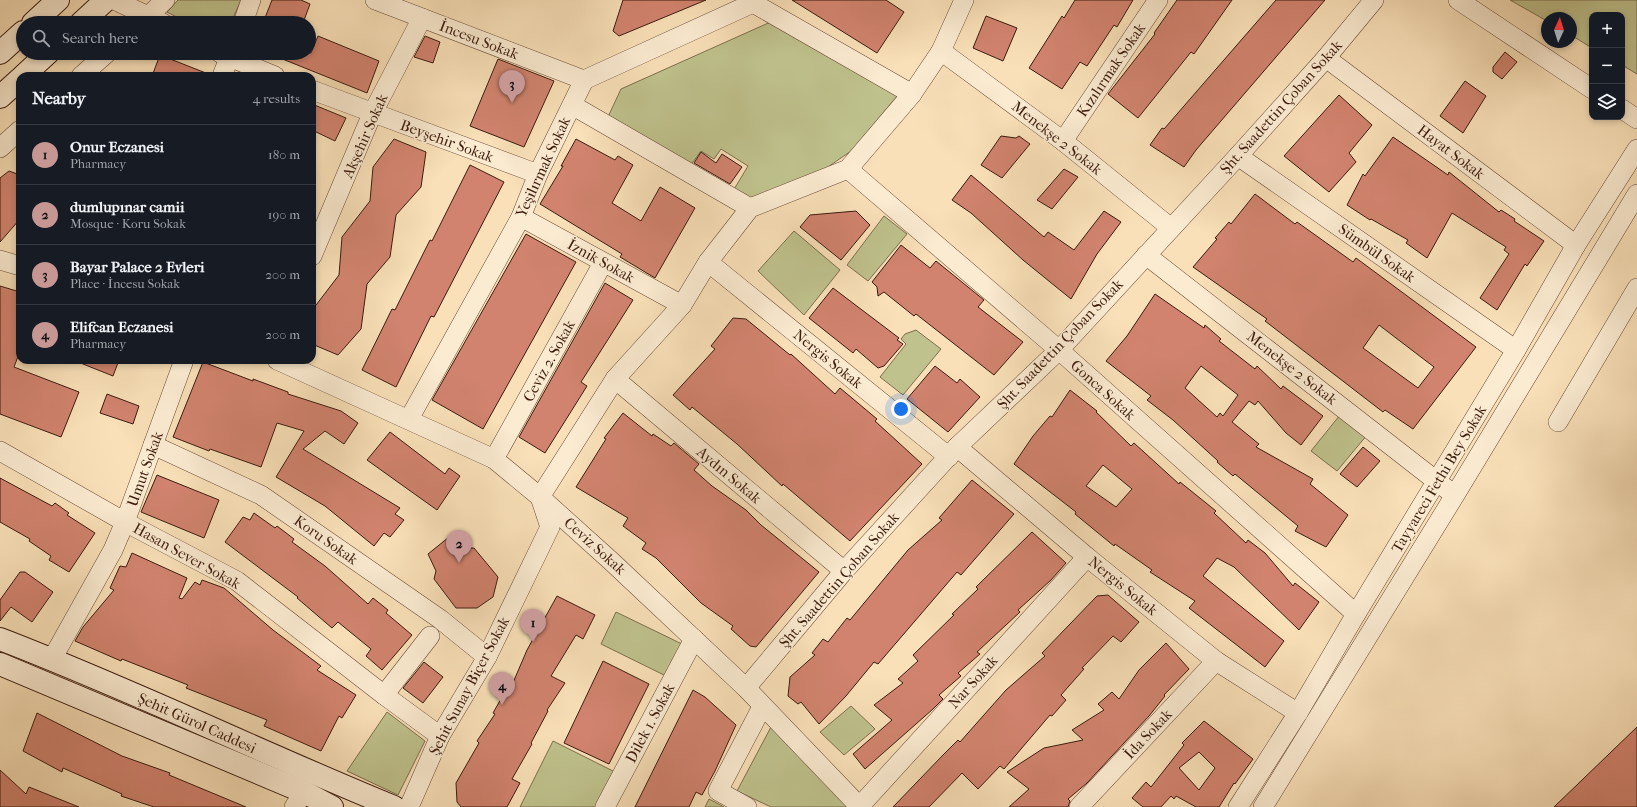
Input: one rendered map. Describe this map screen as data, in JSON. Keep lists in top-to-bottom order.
{
  "streets": {
    "main road": ["Şehit Gürol Caddesi"],
    "street": [
      "İncesu Sokak",
      "Kızılırmak Sokak",
      "Şht. Saadettin Çoban Sokak",
      "Akşehir Sokak",
      "Menekşe 2 Sokak",
      "Beyşehir Sokak",
      "Hayat Sokak",
      "Yeşilırmak Sokak",
      "Sümbül Sokak",
      "İznik Sokak",
      "Nergis Sokak",
      "Ceviz 2. Sokak",
      "Gonca Sokak",
      "Umut Sokak",
      "Aydın Sokak",
      "Tayyareci Fethi Bey Sokak",
      "Koru Sokak",
      "Ceviz Sokak",
      "Hasan Sever Sokak",
      "Nar Sokak",
      "Şehit Sunay Biçer Sokak",
      "Dilek 1. Sokak",
      "İda Sokak"
    ]
  },
  "crossings": [
    ["İncesu Sokak", "Akşehir Sokak"],
    ["İncesu Sokak", "Yeşilırmak Sokak"],
    ["Kızılırmak Sokak", "Menekşe 2 Sokak"],
    ["Şht. Saadettin Çoban Sokak", "Menekşe 2 Sokak"],
    ["Şht. Saadettin Çoban Sokak", "Hayat Sokak"],
    ["Şht. Saadettin Çoban Sokak", "Sümbül Sokak"],
    ["Şht. Saadettin Çoban Sokak", "Nergis Sokak"],
    ["Şht. Saadettin Çoban Sokak", "Gonca Sokak"],
    ["Şht. Saadettin Çoban Sokak", "Aydın Sokak"],
    ["Şht. Saadettin Çoban Sokak", "Ceviz Sokak"],
    ["Akşehir Sokak", "Beyşehir Sokak"],
    ["Menekşe 2 Sokak", "Tayyareci Fethi Bey Sokak"],
    ["Beyşehir Sokak", "Yeşilırmak Sokak"],
    ["Hayat Sokak", "Tayyareci Fethi Bey Sokak"],
    ["Yeşilırmak Sokak", "İznik Sokak"],
    ["Yeşilırmak Sokak", "Ceviz Sokak"],
    ["Sümbül Sokak", "Tayyareci Fethi Bey Sokak"],
    ["İznik Sokak", "Ceviz 2. Sokak"],
    ["Nergis Sokak", "Tayyareci Fethi Bey Sokak"],
    ["Nergis Sokak", "Nar Sokak"],
    ["Nergis Sokak", "İda Sokak"],
    ["Ceviz 2. Sokak", "Ceviz Sokak"],
    ["Gonca Sokak", "Tayyareci Fethi Bey Sokak"],
    ["Umut Sokak", "Koru Sokak"],
    ["Umut Sokak", "Hasan Sever Sokak"],
    ["Umut Sokak", "Şehit Gürol Caddesi"],
    ["Koru Sokak", "Şehit Sunay Biçer Sokak"],
    ["Ceviz Sokak", "Nar Sokak"],
    ["Ceviz Sokak", "Şehit Sunay Biçer Sokak"],
    ["Ceviz Sokak", "Dilek 1. Sokak"],
    ["Hasan Sever Sokak", "Şehit Sunay Biçer Sokak"]
  ],
  "north": "top",
  "page": {
    "map_buttons": ["+", "−"],
    "search": "Search here",
    "pins": [
      "3",
      "2",
      "1",
      "4"
    ],
    "heading": ["Nearby", "4 results"],
    "list": [
      {
        "mark": "1",
        "name": "Onur Eczanesi",
        "note": "Pharmacy",
        "value": "180 m"
      },
      {
        "mark": "2",
        "name": "dumlupınar camii",
        "note": "Mosque · Koru Sokak",
        "value": "190 m"
      },
      {
        "mark": "3",
        "name": "Bayar Palace 2 Evleri",
        "note": "Place · İncesu Sokak",
        "value": "200 m"
      },
      {
        "mark": "4",
        "name": "Elifcan Eczanesi",
        "note": "Pharmacy",
        "value": "200 m"
      }
    ]
  }
}
